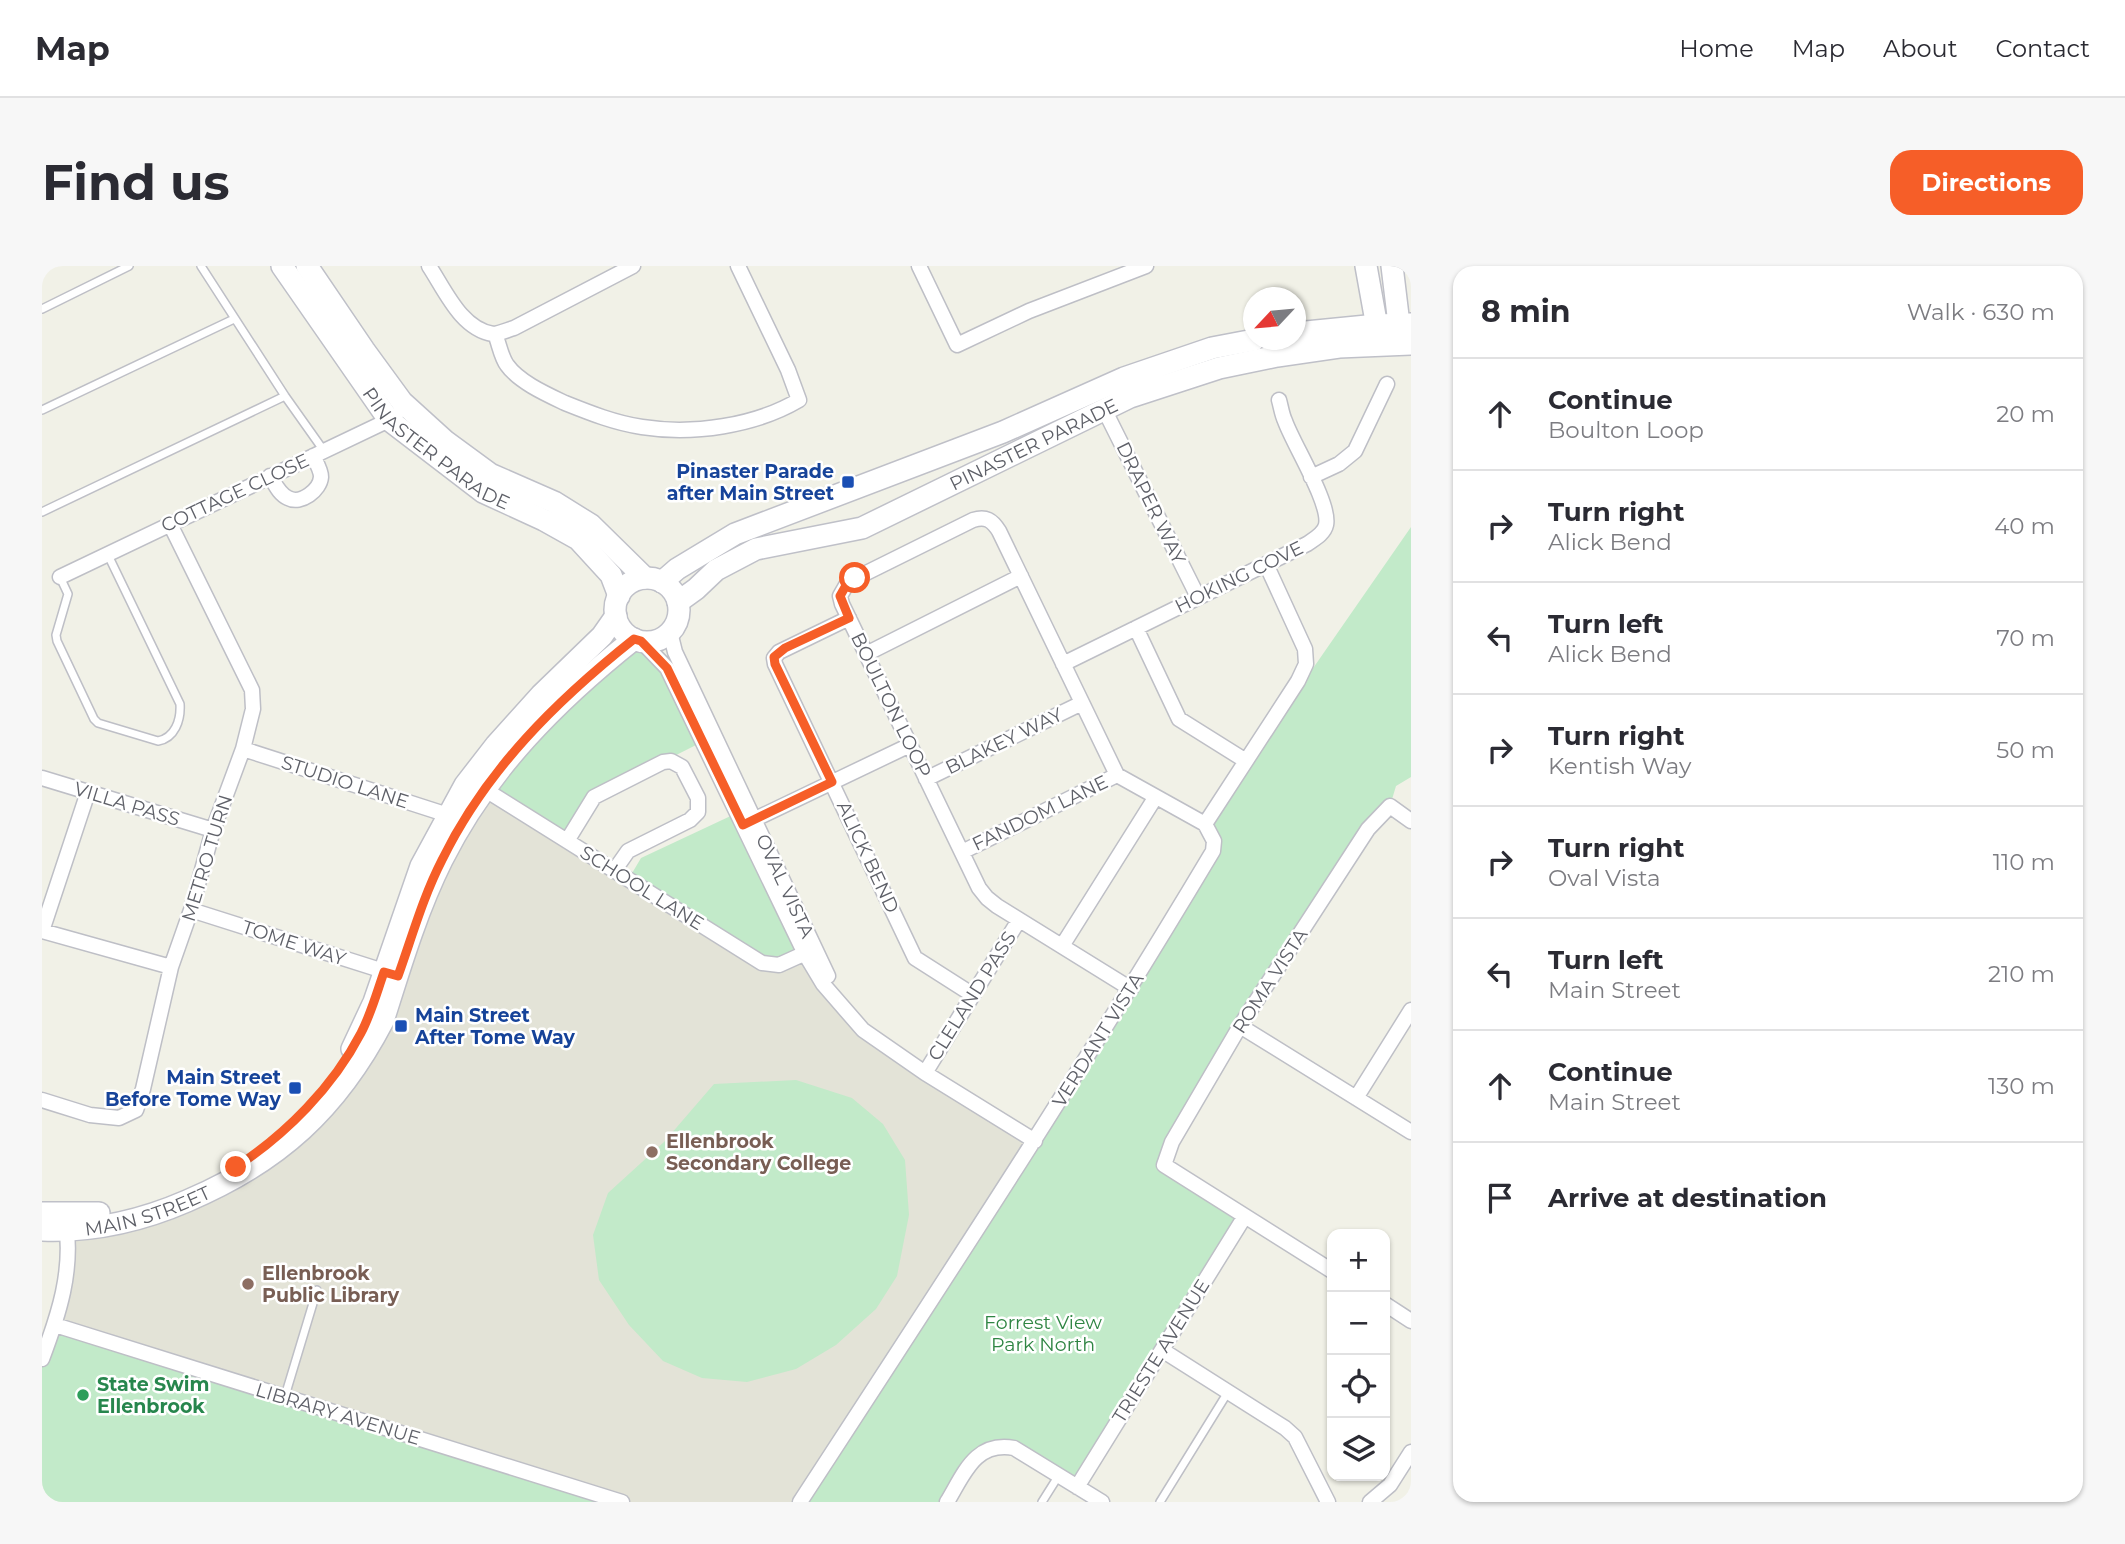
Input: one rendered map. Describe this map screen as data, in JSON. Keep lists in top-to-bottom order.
{
  "streets": {
    "main road": ["PINASTER PARADE", "MAIN STREET"],
    "street": [
      "COTTAGE CLOSE",
      "DRAPER WAY",
      "HOKING COVE",
      "BOULTON LOOP",
      "BLAKEY WAY",
      "STUDIO LANE",
      "VILLA PASS",
      "FANDOM LANE",
      "ALICK BEND",
      "METRO TURN",
      "OVAL VISTA",
      "SCHOOL LANE",
      "TOME WAY",
      "ROMA VISTA",
      "CLELAND PASS",
      "VERDANT VISTA",
      "TRIESTE AVENUE",
      "LIBRARY AVENUE"
    ]
  },
  "crossings": [
    ["PINASTER PARADE", "COTTAGE CLOSE"],
    ["PINASTER PARADE", "DRAPER WAY"],
    ["PINASTER PARADE", "OVAL VISTA"],
    ["PINASTER PARADE", "MAIN STREET"],
    ["COTTAGE CLOSE", "METRO TURN"],
    ["DRAPER WAY", "HOKING COVE"],
    ["HOKING COVE", "BOULTON LOOP"],
    ["BOULTON LOOP", "BLAKEY WAY"],
    ["BOULTON LOOP", "FANDOM LANE"],
    ["BOULTON LOOP", "ALICK BEND"],
    ["BOULTON LOOP", "CLELAND PASS"],
    ["BOULTON LOOP", "VERDANT VISTA"],
    ["STUDIO LANE", "METRO TURN"],
    ["STUDIO LANE", "MAIN STREET"],
    ["VILLA PASS", "METRO TURN"],
    ["ALICK BEND", "CLELAND PASS"],
    ["METRO TURN", "TOME WAY"],
    ["OVAL VISTA", "SCHOOL LANE"],
    ["OVAL VISTA", "CLELAND PASS"],
    ["OVAL VISTA", "VERDANT VISTA"],
    ["OVAL VISTA", "MAIN STREET"],
    ["SCHOOL LANE", "MAIN STREET"],
    ["TOME WAY", "MAIN STREET"],
    ["ROMA VISTA", "TRIESTE AVENUE"]
  ],
  "parks": ["Forrest View Park North"],
  "places": {
    "transit": ["Pinaster Parade after Main Street", "Main Street After Tome Way", "Main Street Before Tome Way"],
    "other": ["Ellenbrook Secondary College", "Ellenbrook Public Library", "State Swim Ellenbrook"]
  },
  "north": "bottom left",
  "page": {
    "header": "Map",
    "nav": [
      "Home",
      "Map",
      "About",
      "Contact"
    ],
    "buttons": "Directions",
    "title": "Find us",
    "heading": ["8 min", "Walk · 630 m"],
    "list": [
      ["Continue", "Boulton Loop", "20 m"],
      ["Turn right", "Alick Bend", "40 m"],
      ["Turn left", "Alick Bend", "70 m"],
      ["Turn right", "Kentish Way", "50 m"],
      ["Turn right", "Oval Vista", "110 m"],
      ["Turn left", "Main Street", "210 m"],
      ["Continue", "Main Street", "130 m"],
      "Arrive at destination"
    ],
    "map_buttons": ["+", "−"]
  }
}
